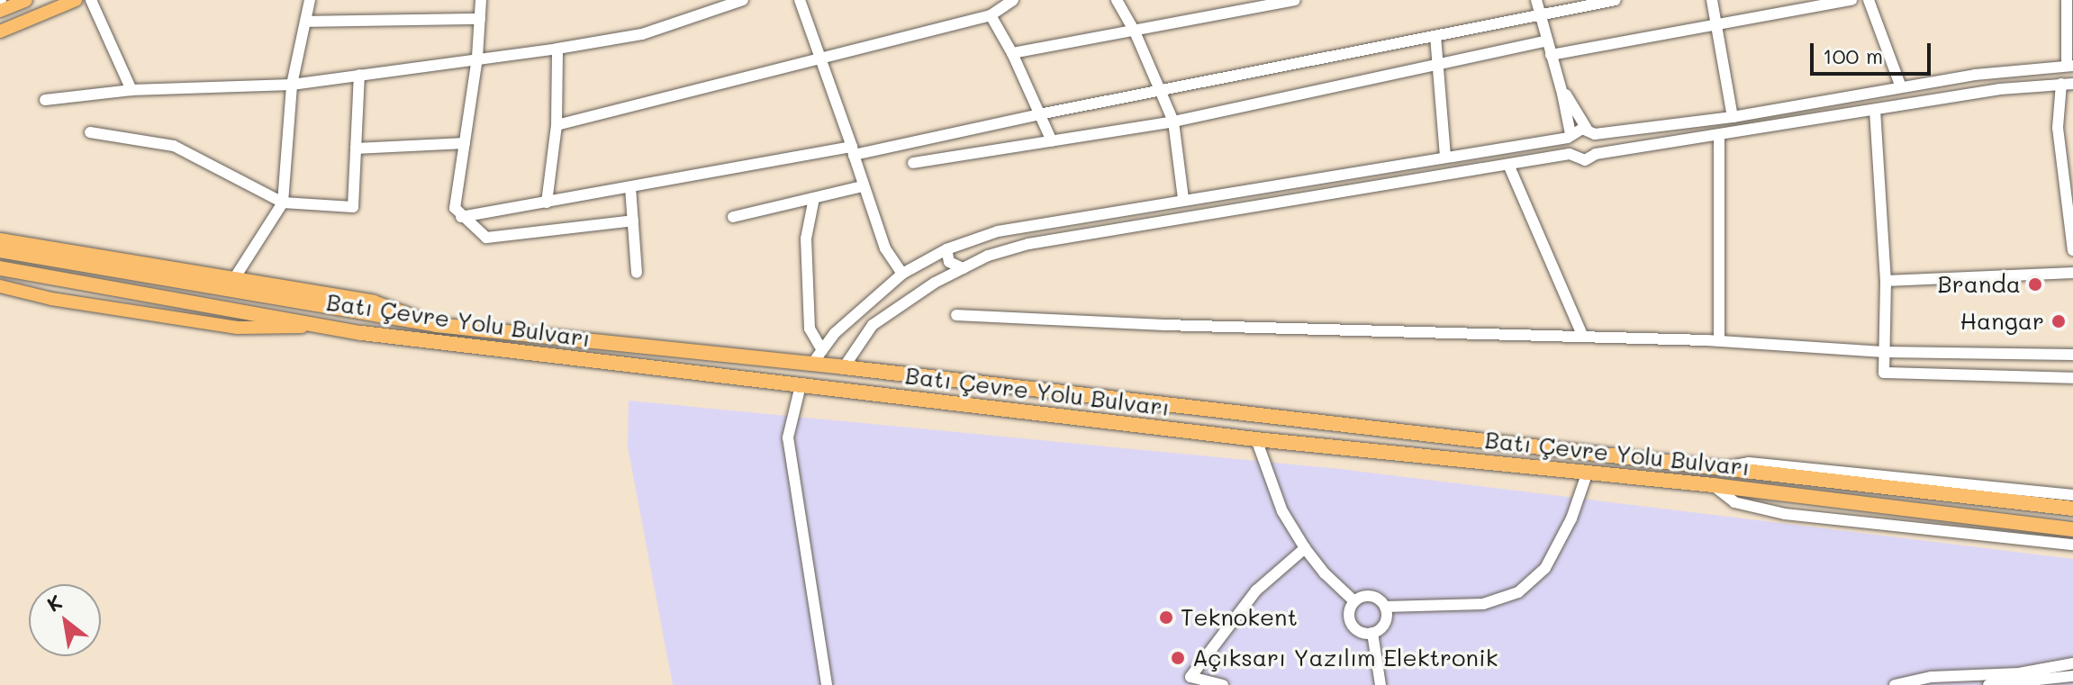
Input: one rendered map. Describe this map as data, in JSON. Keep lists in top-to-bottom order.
{
  "streets": {
    "highway": ["Batı Çevre Yolu Bulvarı"]
  },
  "places": [
    "Branda",
    "Hangar",
    "Teknokent",
    "Açıksarı Yazılım Elektronik"
  ],
  "scale_bar": "100 m",
  "north": "top left"
}
